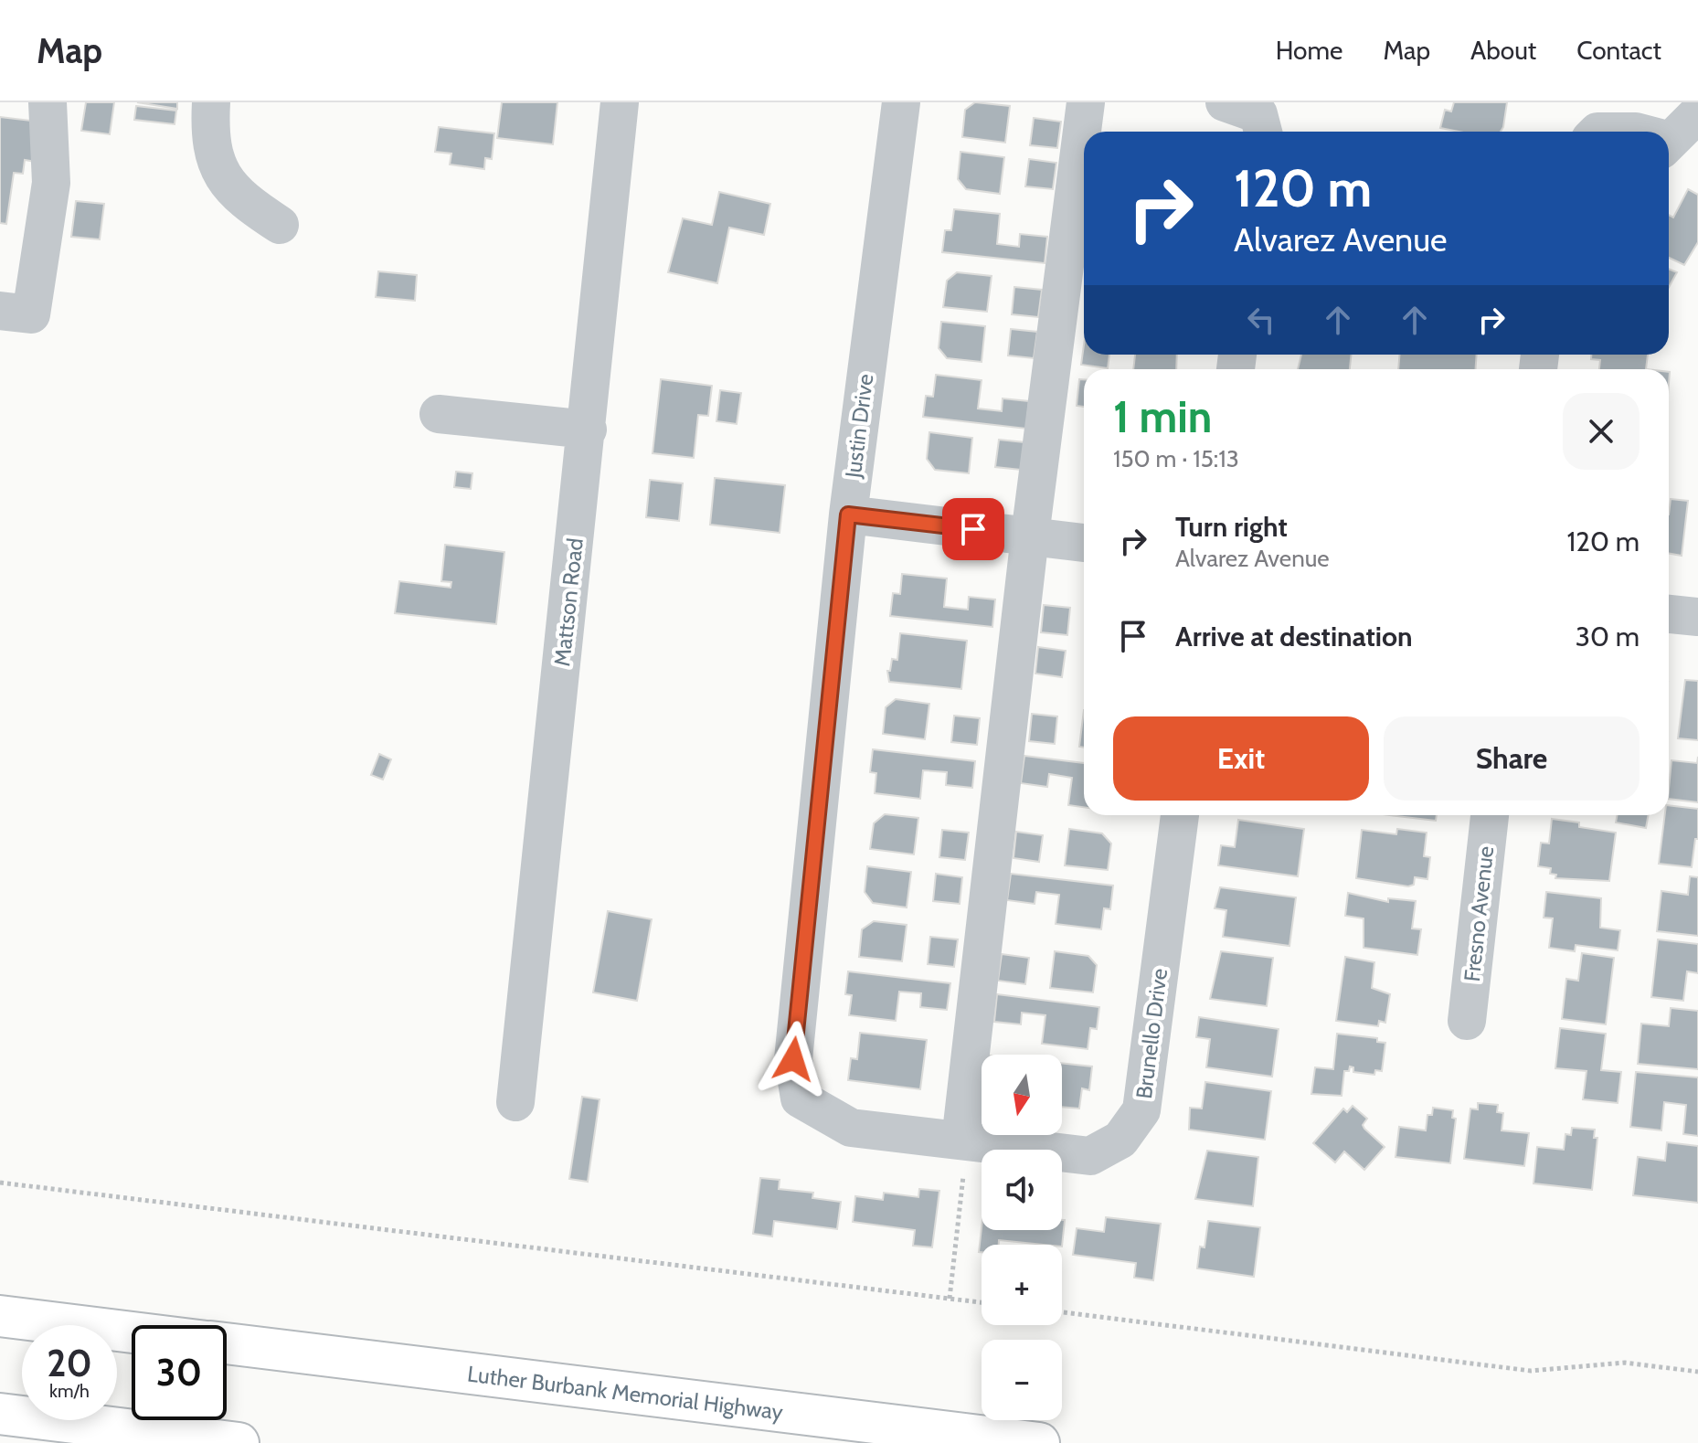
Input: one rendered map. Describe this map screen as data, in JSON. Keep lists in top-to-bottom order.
{
  "streets": {
    "highway": ["Luther Burbank Memorial Highway"],
    "street": [
      "Justin Drive",
      "Mattson Road",
      "Fresno Avenue",
      "Brunello Drive"
    ]
  },
  "crossings": [
    ["Justin Drive", "Brunello Drive"]
  ],
  "north": "bottom",
  "page": {
    "header": "Map",
    "nav": [
      "Home",
      "Map",
      "About",
      "Contact"
    ],
    "turn": ["120 m", "Alvarez Avenue"],
    "heading": ["1 min", "150 m · 15:13"],
    "list": [
      {
        "name": "Turn right",
        "note": "Alvarez Avenue",
        "value": "120 m"
      },
      {
        "name": "Arrive at destination",
        "value": "30 m"
      }
    ],
    "buttons": ["Exit", "Share"],
    "map_buttons": ["+", "−"],
    "speed": "20 km/h",
    "limit": "30"
  }
}
